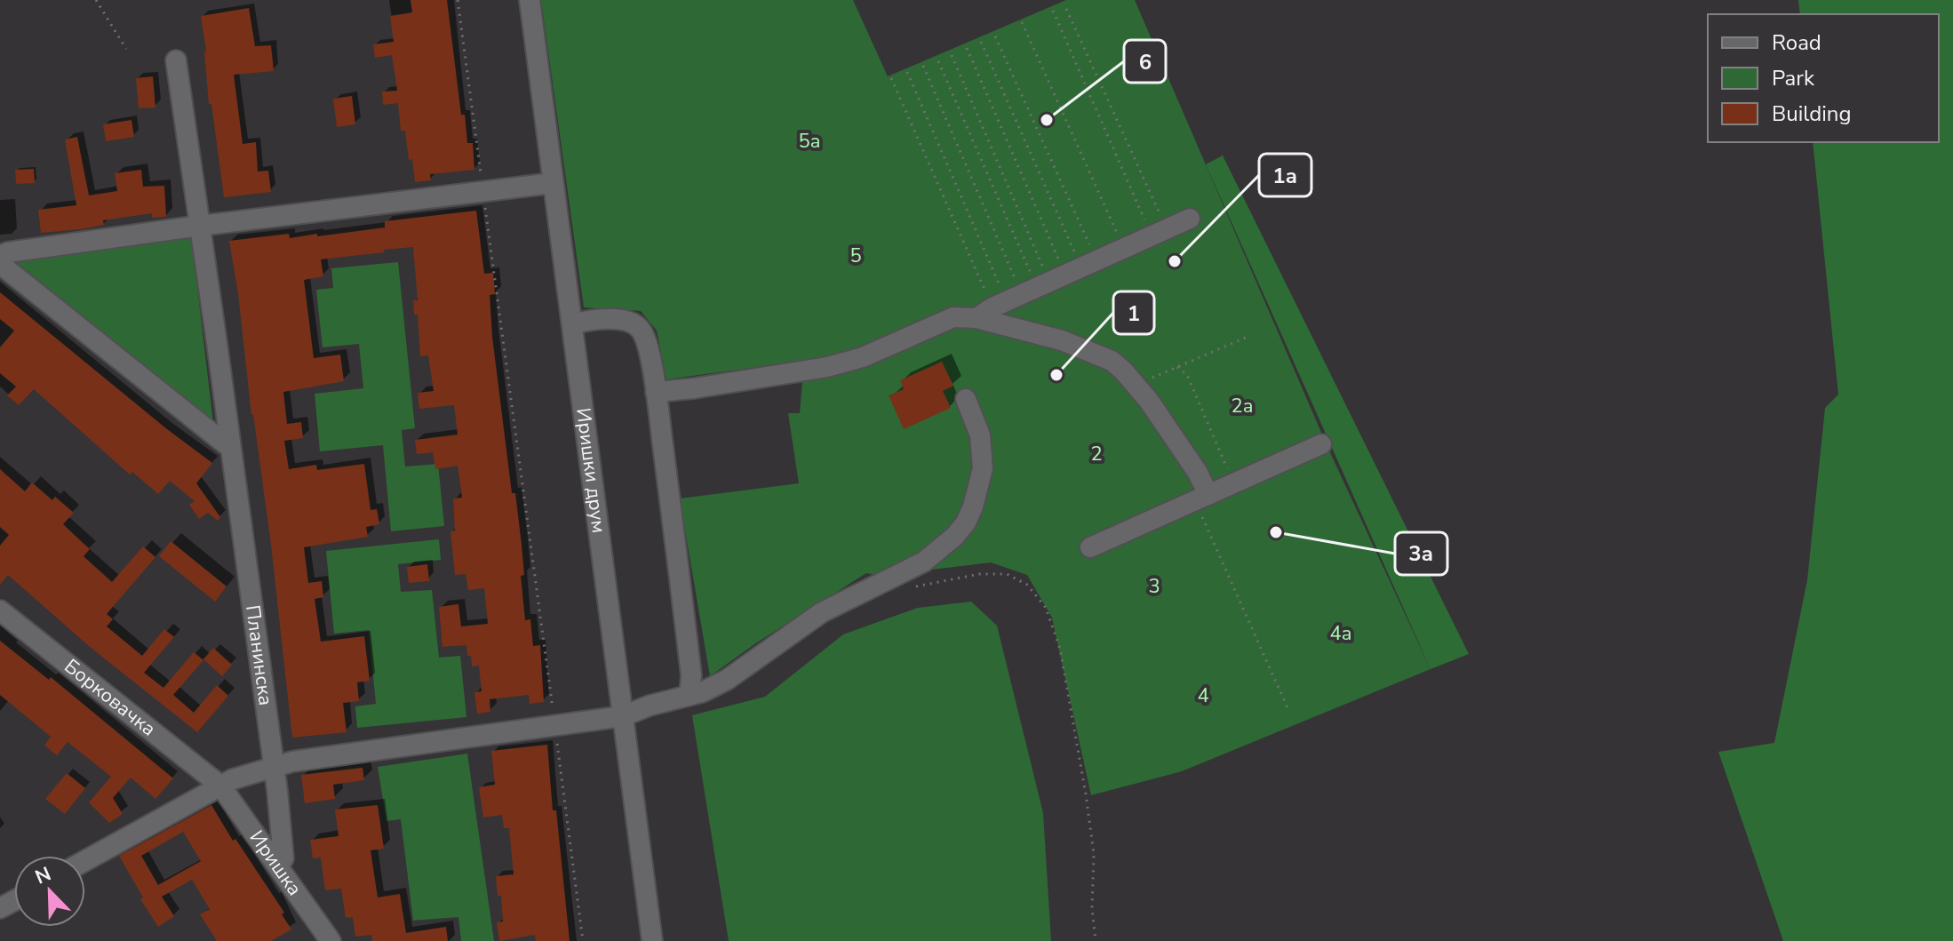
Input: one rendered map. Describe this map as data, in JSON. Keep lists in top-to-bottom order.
{
  "streets": {
    "street": [
      "Иришки друм",
      "Планинска",
      "Борковачка",
      "Иришка"
    ]
  },
  "crossings": [
    ["Планинска", "Иришка"],
    ["Борковачка", "Иришка"]
  ],
  "parks": [
    "5a",
    "5",
    "2a",
    "2",
    "3",
    "4a",
    "4"
  ],
  "places": [
    "6",
    "1a",
    "1",
    "3a"
  ],
  "legend": ["Road", "Park", "Building"],
  "north": "top left"
}
